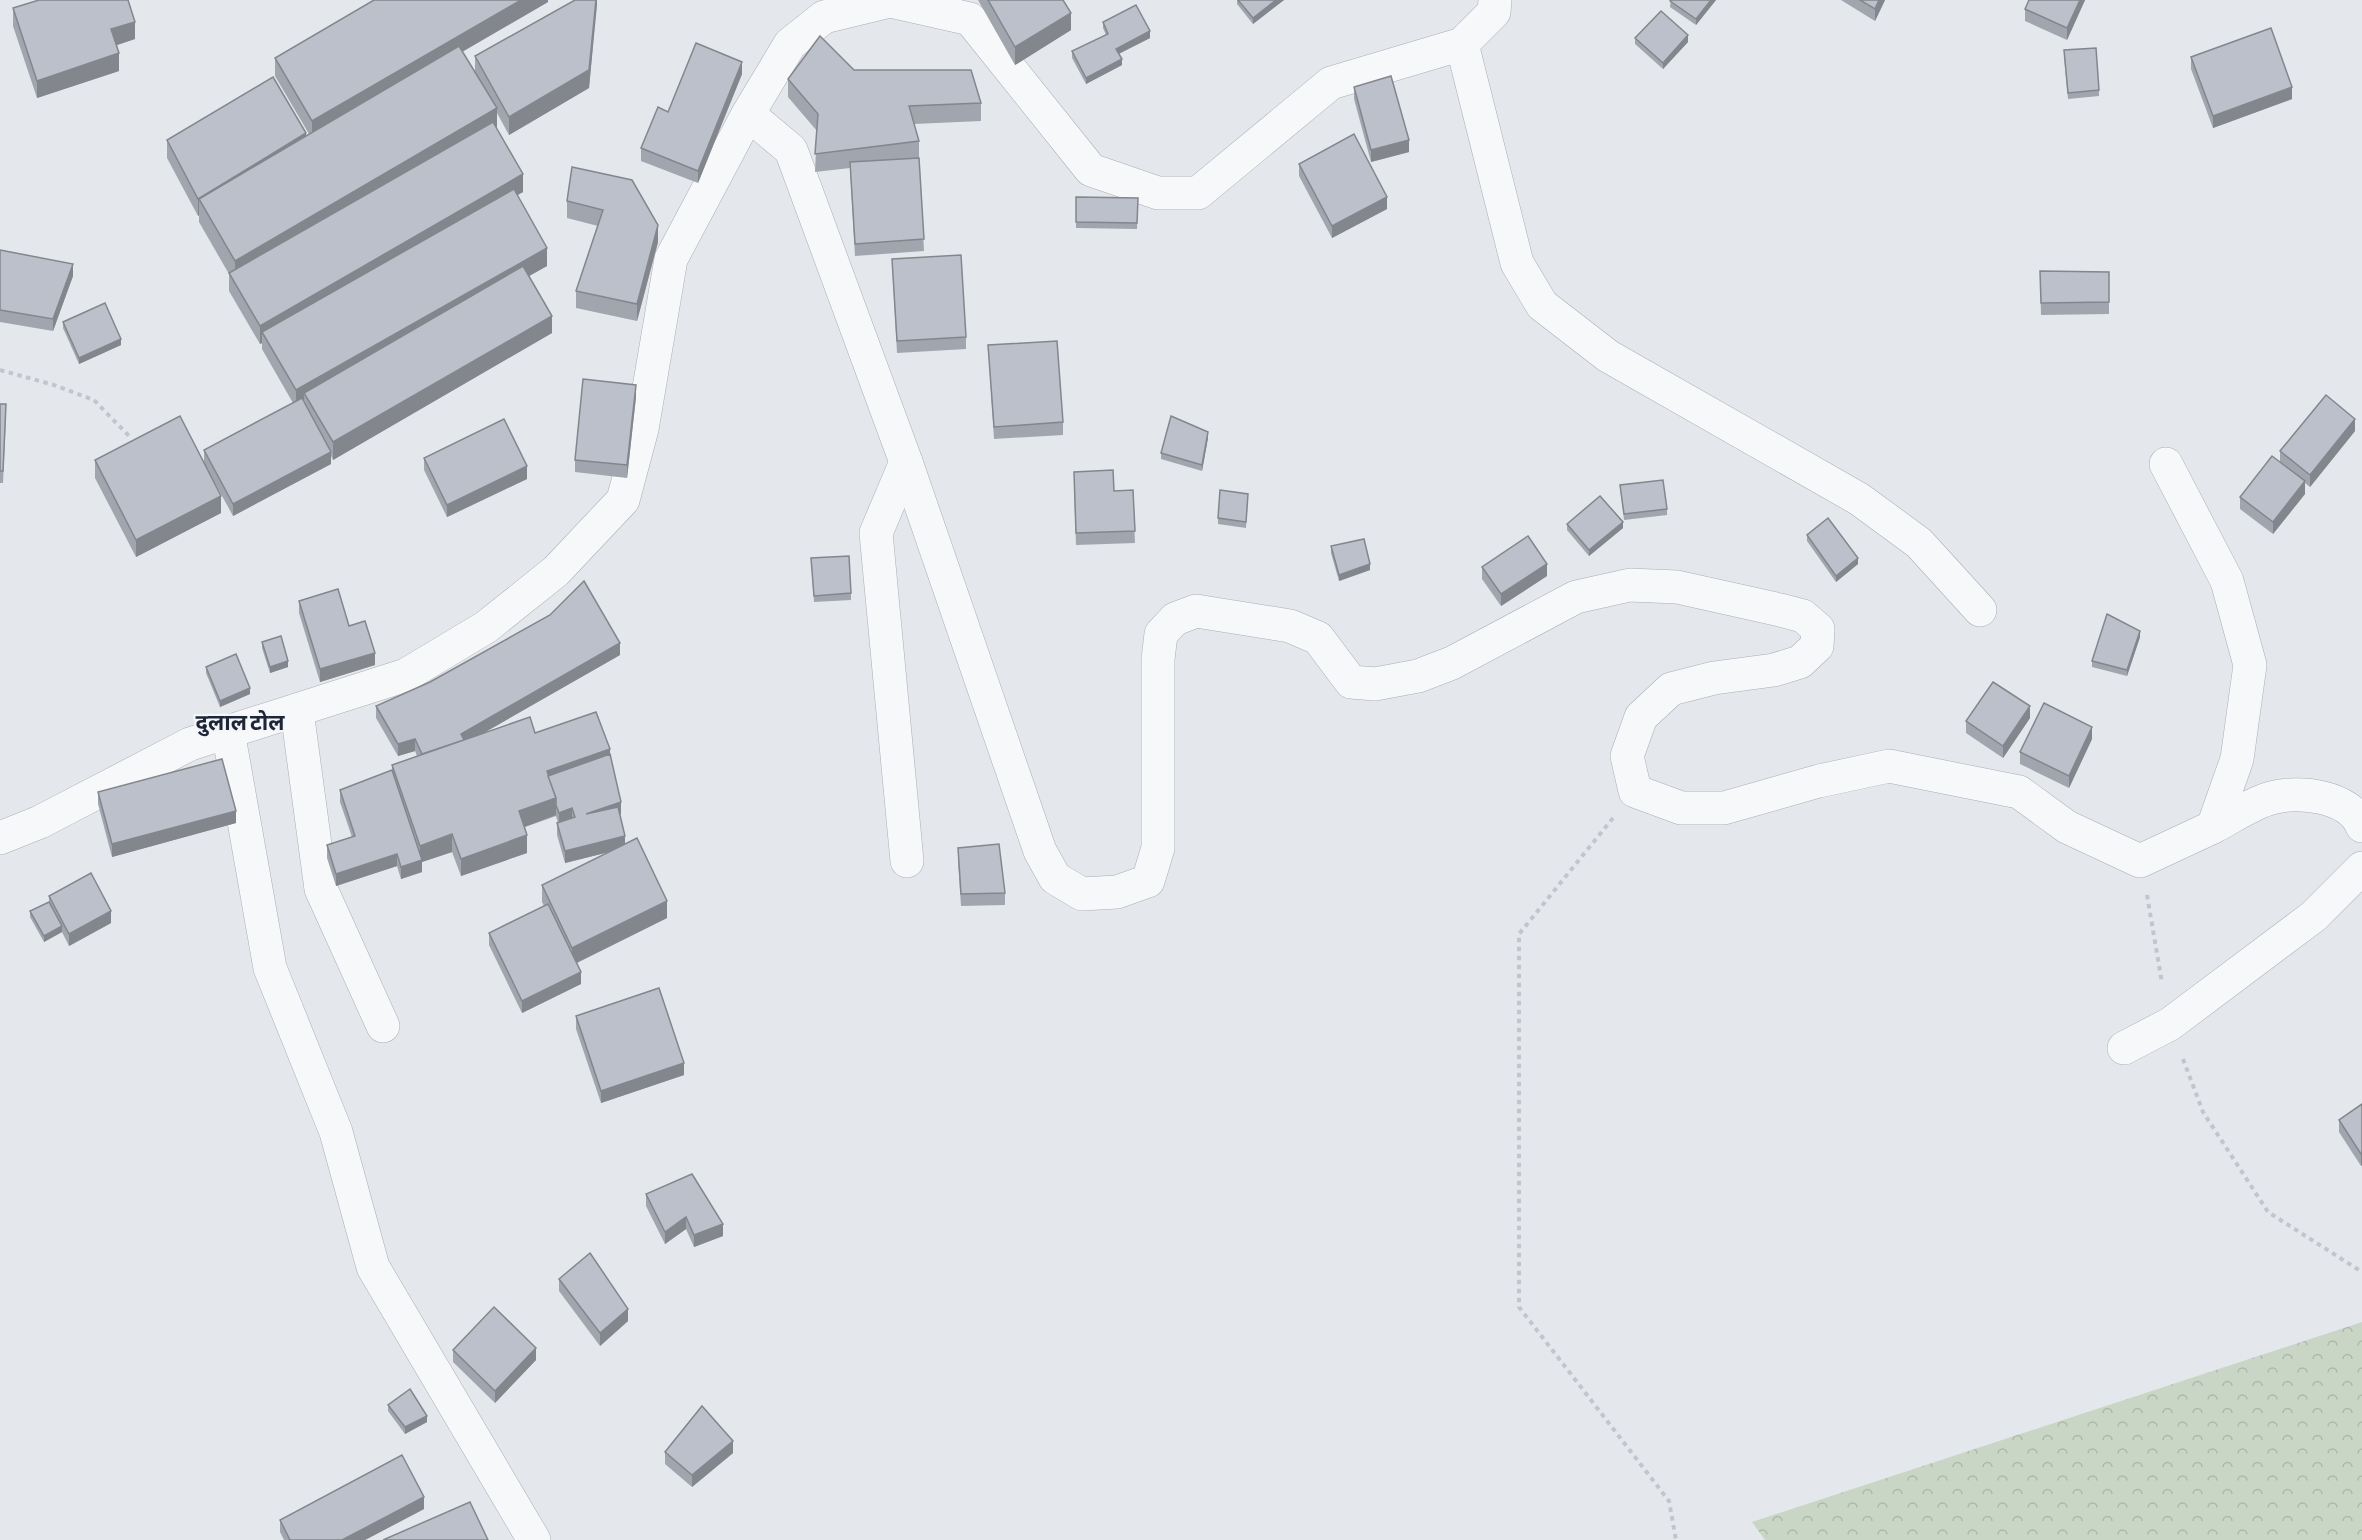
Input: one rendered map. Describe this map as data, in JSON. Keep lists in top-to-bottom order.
{
  "districts": ["दुलाल टोल"]
}
